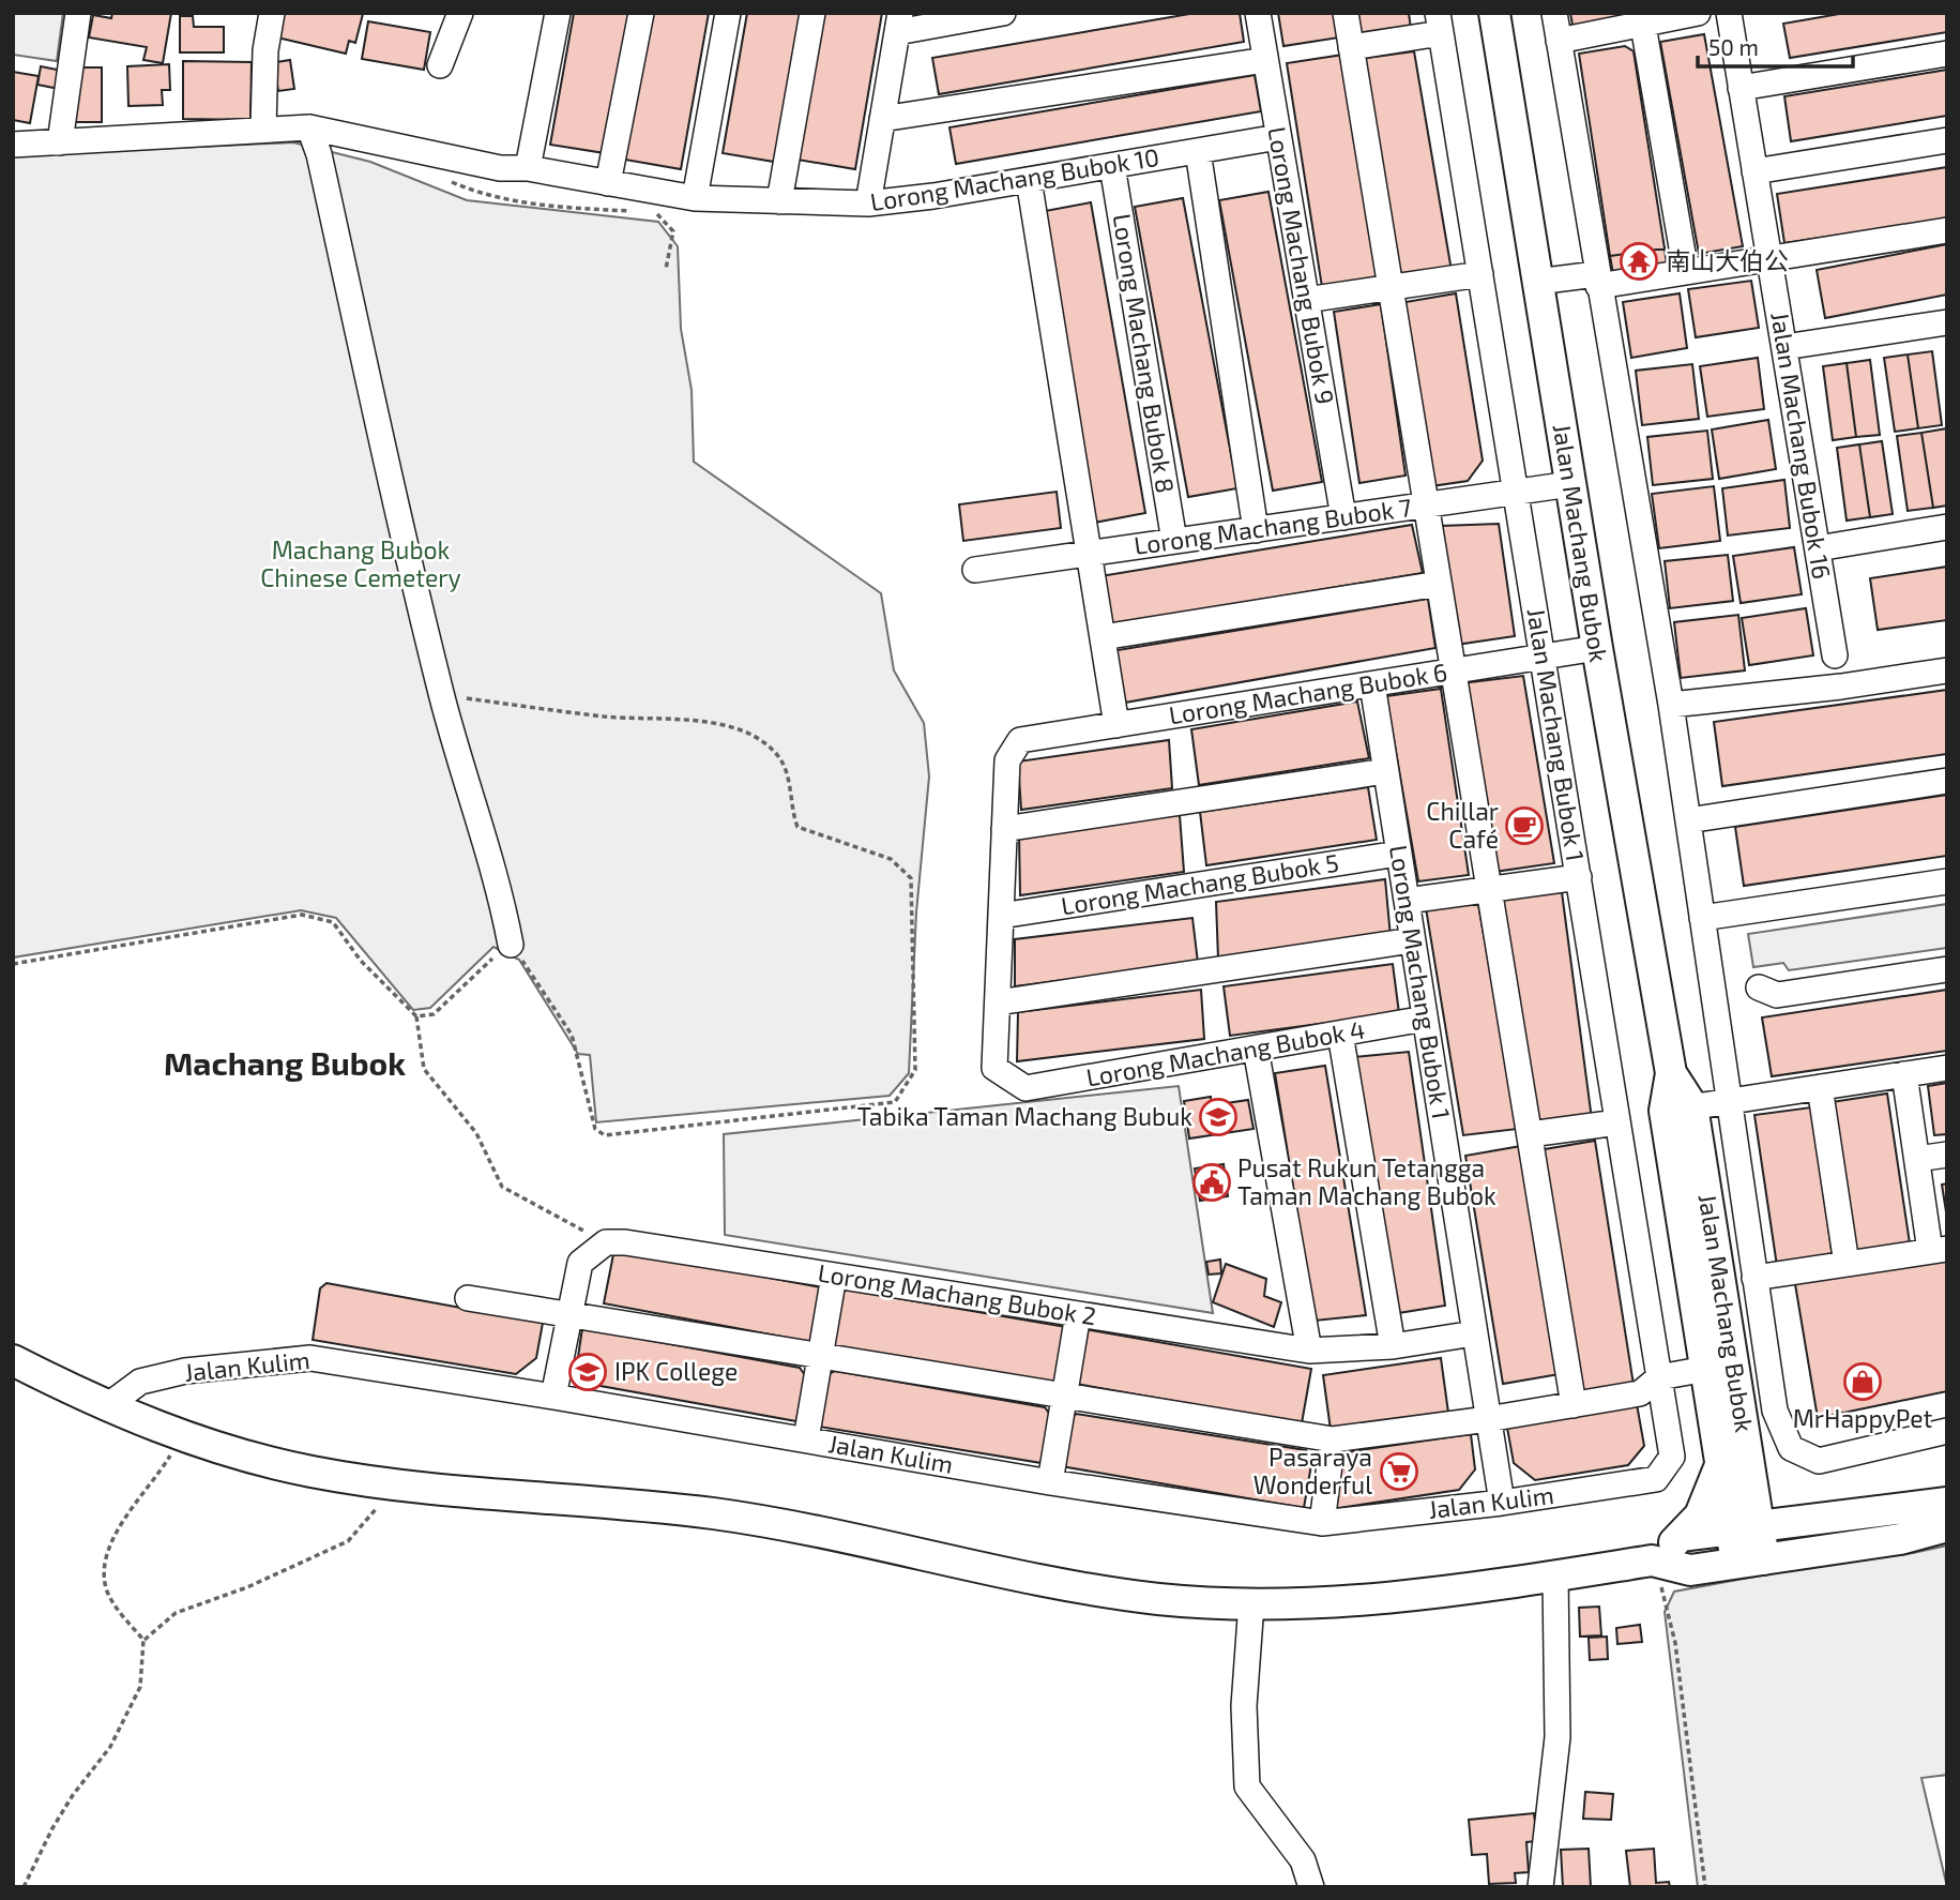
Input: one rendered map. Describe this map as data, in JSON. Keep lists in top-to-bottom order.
{
  "streets": {
    "main road": ["Jalan Machang Bubok"],
    "street": [
      "Lorong Machang Bubok 10",
      "Lorong Machang Bubok 9",
      "Lorong Machang Bubok 8",
      "Jalan Machang Bubok 16",
      "Lorong Machang Bubok 7",
      "Lorong Machang Bubok 6",
      "Jalan Machang Bubok 1",
      "Lorong Machang Bubok 5",
      "Lorong Machang Bubok 1",
      "Lorong Machang Bubok 4",
      "Lorong Machang Bubok 2",
      "Jalan Kulim"
    ]
  },
  "crossings": [
    ["Lorong Machang Bubok 10", "Lorong Machang Bubok 9"],
    ["Lorong Machang Bubok 10", "Lorong Machang Bubok 8"],
    ["Lorong Machang Bubok 9", "Lorong Machang Bubok 7"],
    ["Lorong Machang Bubok 8", "Lorong Machang Bubok 7"],
    ["Lorong Machang Bubok 7", "Jalan Machang Bubok"],
    ["Lorong Machang Bubok 7", "Jalan Machang Bubok 1"],
    ["Jalan Machang Bubok", "Lorong Machang Bubok 6"],
    ["Lorong Machang Bubok 6", "Jalan Machang Bubok 1"],
    ["Lorong Machang Bubok 6", "Lorong Machang Bubok 1"],
    ["Jalan Machang Bubok 1", "Jalan Kulim"],
    ["Lorong Machang Bubok 5", "Lorong Machang Bubok 1"],
    ["Lorong Machang Bubok 1", "Lorong Machang Bubok 4"],
    ["Lorong Machang Bubok 1", "Lorong Machang Bubok 2"],
    ["Lorong Machang Bubok 1", "Jalan Kulim"]
  ],
  "districts": ["Machang Bubok"],
  "parks": ["Machang Bubok Chinese Cemetery"],
  "places": {
    "temple": ["南山大伯公"],
    "cafe": ["Chillar Café"],
    "school or university": ["Tabika Taman Machang Bubuk", "IPK College"],
    "public building": ["Pusat Rukun Tetangga Taman Machang Bubok"],
    "shop": ["MrHappyPet"],
    "supermarket": ["Pasaraya Wonderful"]
  },
  "scale_bar": "50 m"
}
